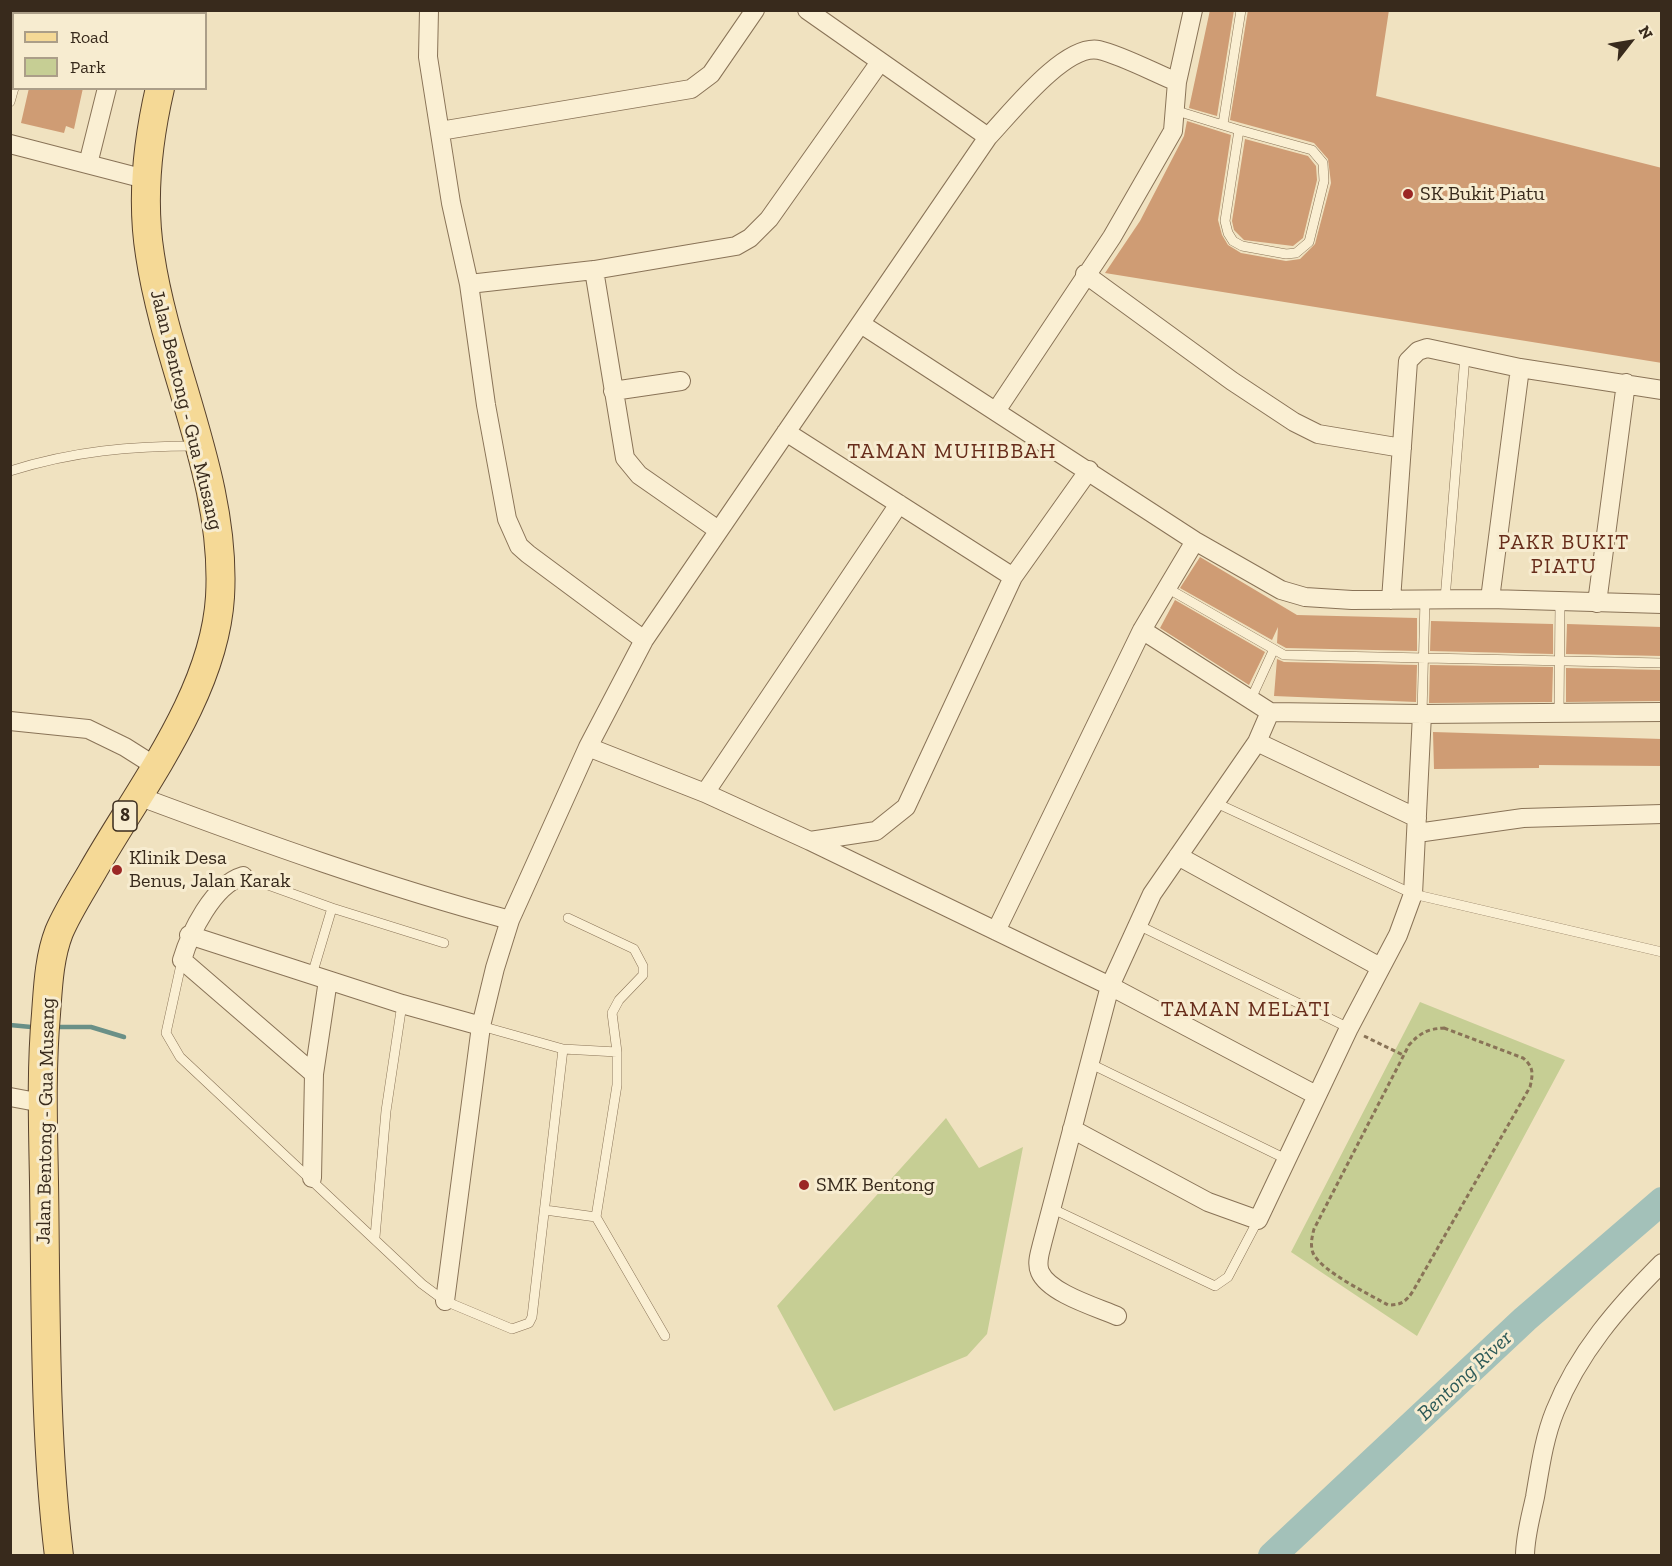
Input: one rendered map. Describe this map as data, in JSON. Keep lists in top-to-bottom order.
{
  "streets": {
    "main road": ["Jalan Bentong - Gua Musang", "8"]
  },
  "districts": ["TAMAN MUHIBBAH", "PAKR BUKIT PIATU", "TAMAN MELATI"],
  "water": ["Bentong River"],
  "places": ["SK Bukit Piatu", "Klinik Desa Benus, Jalan Karak", "SMK Bentong"],
  "legend": ["Road", "Park"],
  "north": "top right"
}
